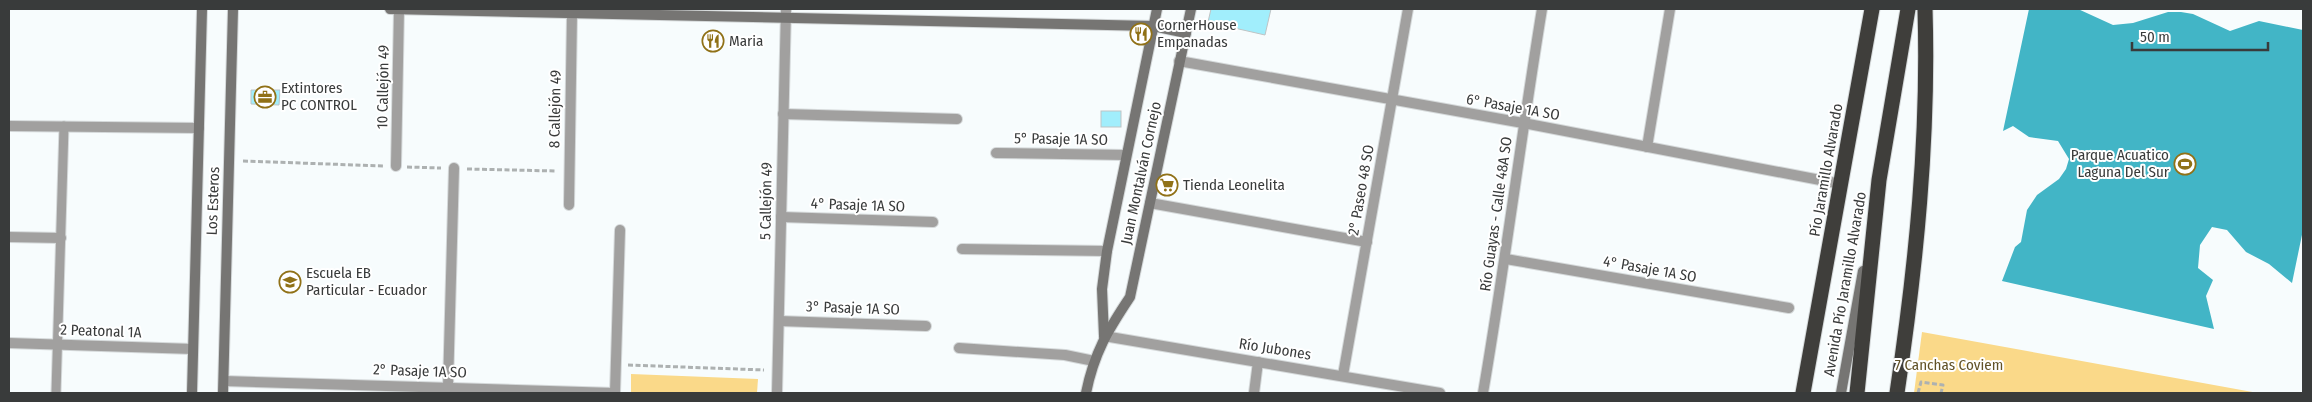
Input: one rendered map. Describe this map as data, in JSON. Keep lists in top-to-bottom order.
{
  "streets": {
    "highway": ["Pío Jaramillo Alvarado"],
    "street": [
      "10 Callejón 49",
      "6° Pasaje 1A SO",
      "8 Callejón 49",
      "5° Pasaje 1A SO",
      "Juan Montalván Cornejo",
      "2° Paseo 48 SO",
      "Los Esteros",
      "5 Callejón 49",
      "4° Pasaje 1A SO",
      "Río Guayas - Calle 48A SO",
      "Avenida Pío Jaramillo Alvarado",
      "3° Pasaje 1A SO",
      "2 Peatonal 1A",
      "Río Jubones",
      "2° Pasaje 1A SO"
    ]
  },
  "crossings": [
    ["6° Pasaje 1A SO", "Pío Jaramillo Alvarado"],
    ["6° Pasaje 1A SO", "Juan Montalván Cornejo"],
    ["6° Pasaje 1A SO", "2° Paseo 48 SO"],
    ["6° Pasaje 1A SO", "Río Guayas - Calle 48A SO"],
    ["5° Pasaje 1A SO", "Juan Montalván Cornejo"],
    ["Pío Jaramillo Alvarado", "Avenida Pío Jaramillo Alvarado"],
    ["Juan Montalván Cornejo", "Río Jubones"],
    ["2° Paseo 48 SO", "Río Jubones"],
    ["Los Esteros", "2 Peatonal 1A"],
    ["Los Esteros", "2° Pasaje 1A SO"],
    ["5 Callejón 49", "4° Pasaje 1A SO"],
    ["5 Callejón 49", "3° Pasaje 1A SO"],
    ["4° Pasaje 1A SO", "Río Guayas - Calle 48A SO"]
  ],
  "parks": ["7 Canchas Coviem"],
  "places": {
    "restaurant": ["CornerHouse Empanadas", "Maria"],
    "office": ["Extintores PC CONTROL"],
    "sports": ["Parque Acuatico Laguna Del Sur"],
    "supermarket": ["Tienda Leonelita"],
    "school or university": ["Escuela EB Particular - Ecuador"]
  },
  "scale_bar": "50 m"
}
